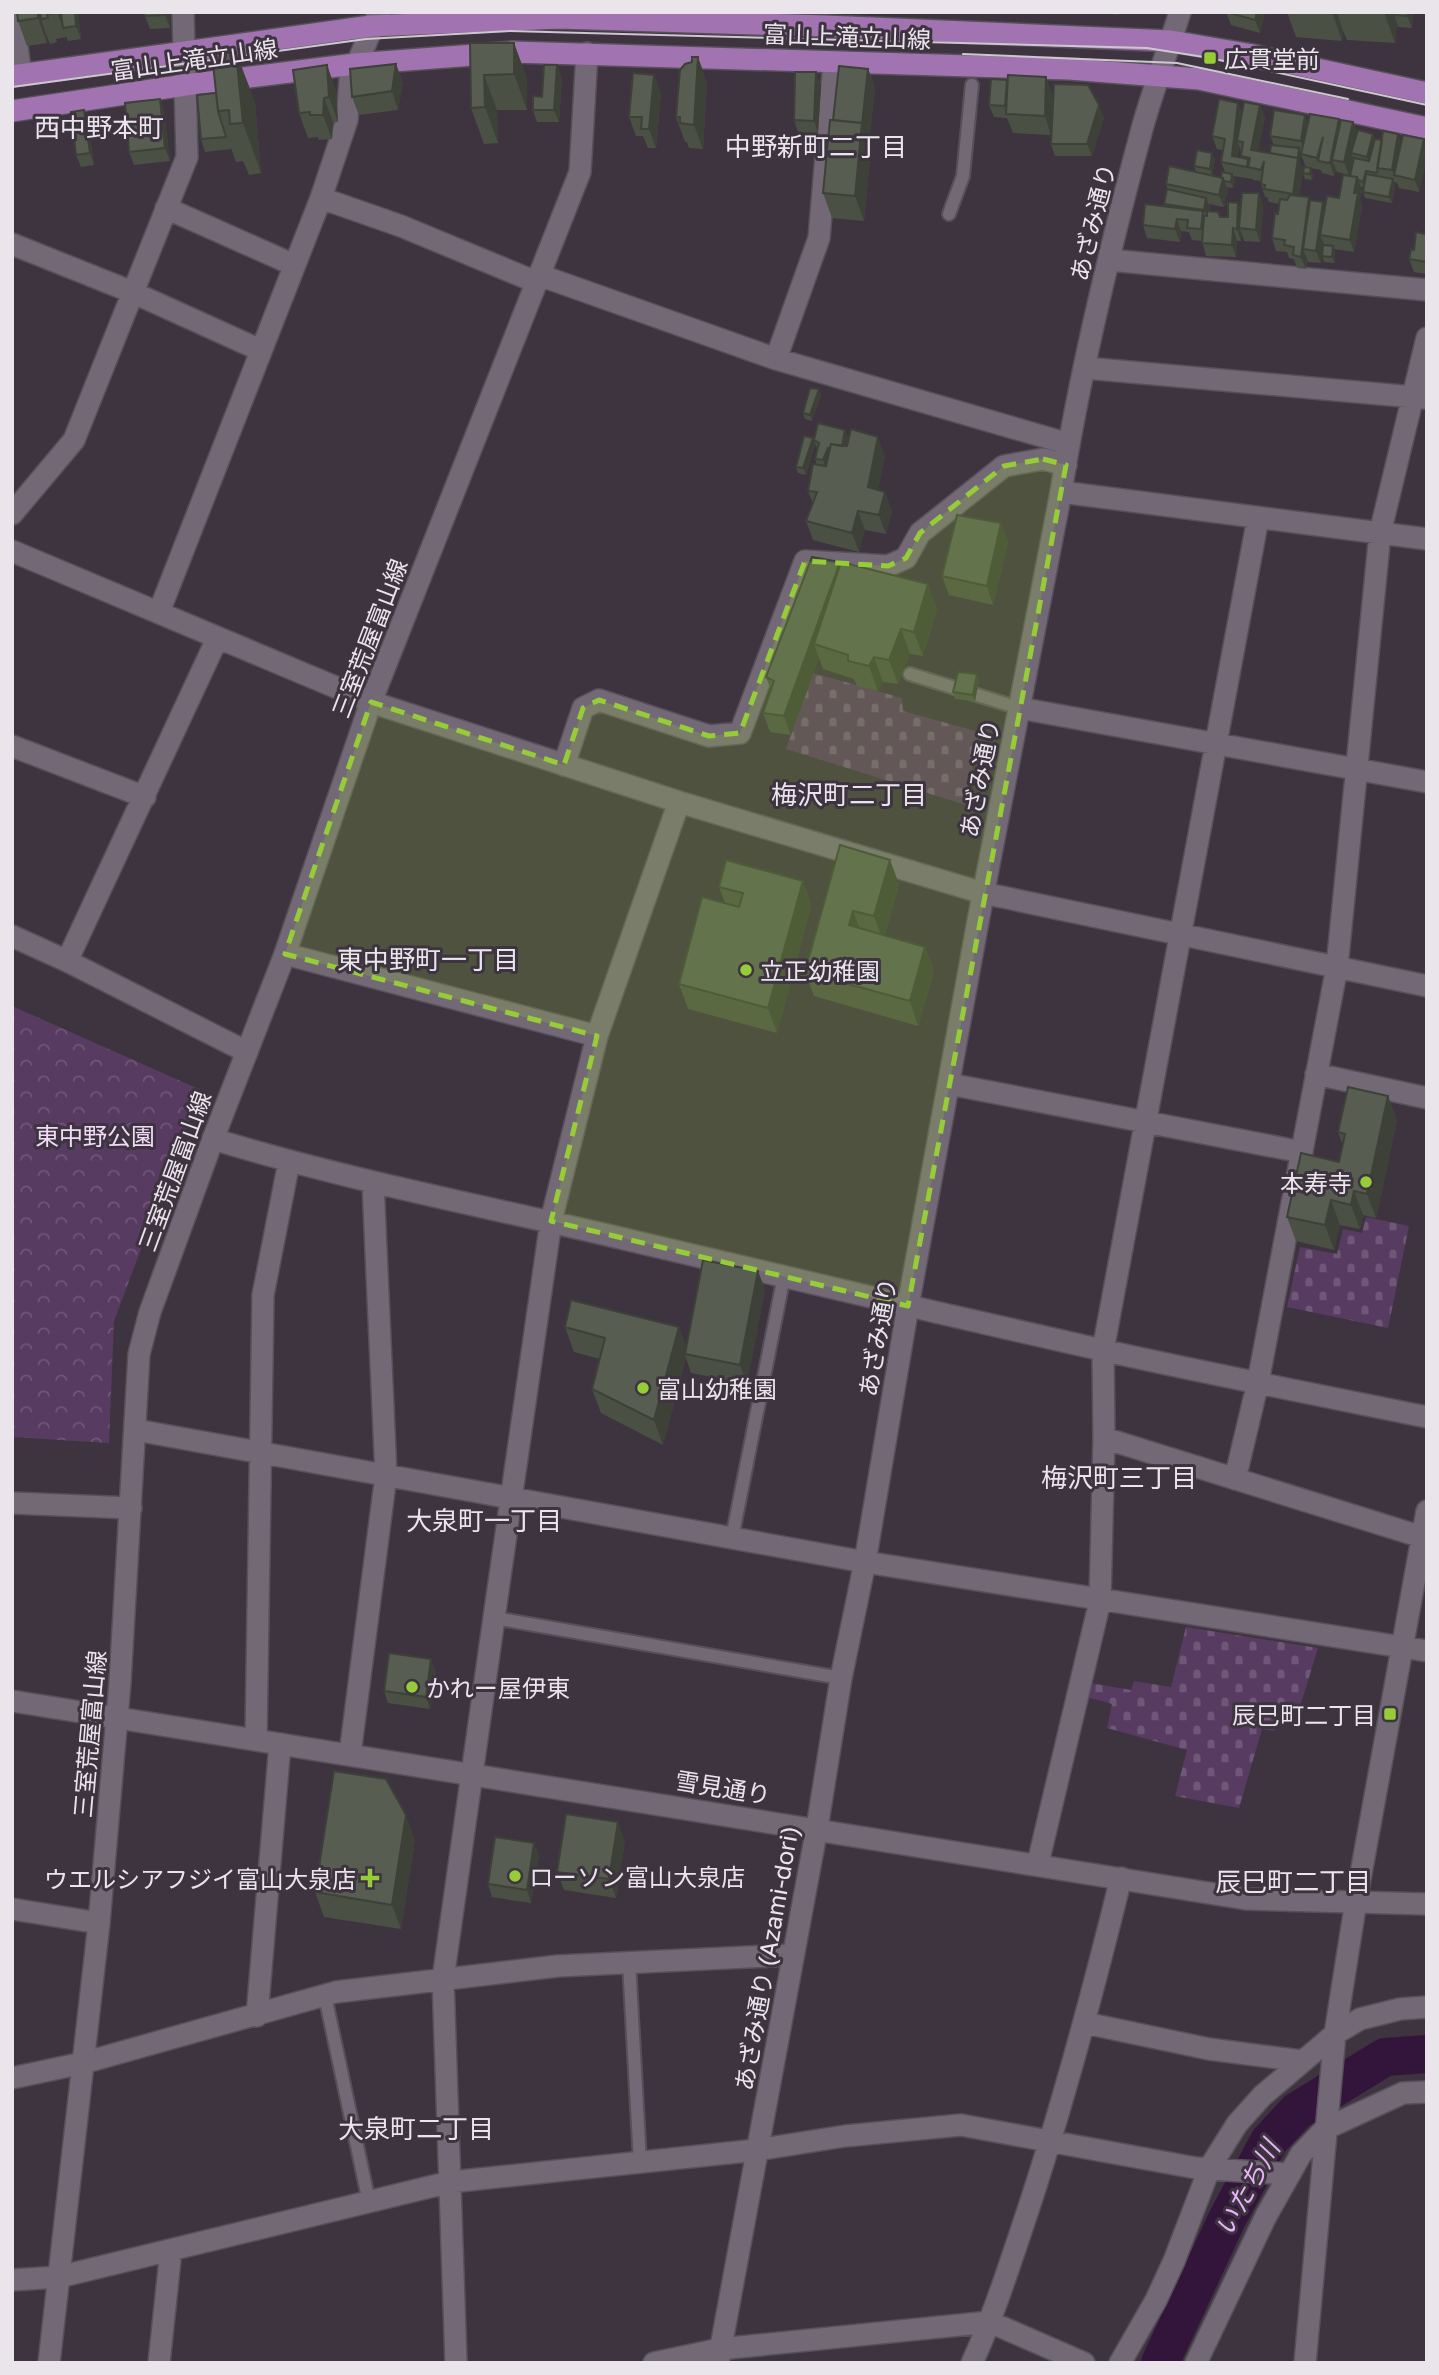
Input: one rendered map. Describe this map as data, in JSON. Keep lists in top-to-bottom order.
{
  "streets": {
    "main road": ["富山上滝立山線"],
    "street": [
      "あざみ通り",
      "三室荒屋富山線",
      "雪見通り",
      "あざみ通り (Azami-dori)"
    ]
  },
  "crossings": [
    ["富山上滝立山線", "あざみ通り"],
    ["富山上滝立山線", "三室荒屋富山線"],
    ["あざみ通り", "あざみ通り (Azami-dori)"],
    ["三室荒屋富山線", "雪見通り"],
    ["雪見通り", "あざみ通り (Azami-dori)"]
  ],
  "districts": [
    "西中野本町",
    "中野新町二丁目",
    "梅沢町二丁目",
    "東中野町一丁目",
    "梅沢町三丁目",
    "大泉町一丁目",
    "辰巳町二丁目",
    "大泉町二丁目"
  ],
  "water": ["いたち川"],
  "parks": ["東中野公園"],
  "places": {
    "transit": ["広貫堂前", "辰巳町二丁目"],
    "other": [
      "立正幼稚園",
      "本寿寺",
      "富山幼稚園",
      "かれー屋伊東",
      "ローソン富山大泉店"
    ],
    "health": ["ウエルシアフジイ富山大泉店"]
  }
}
